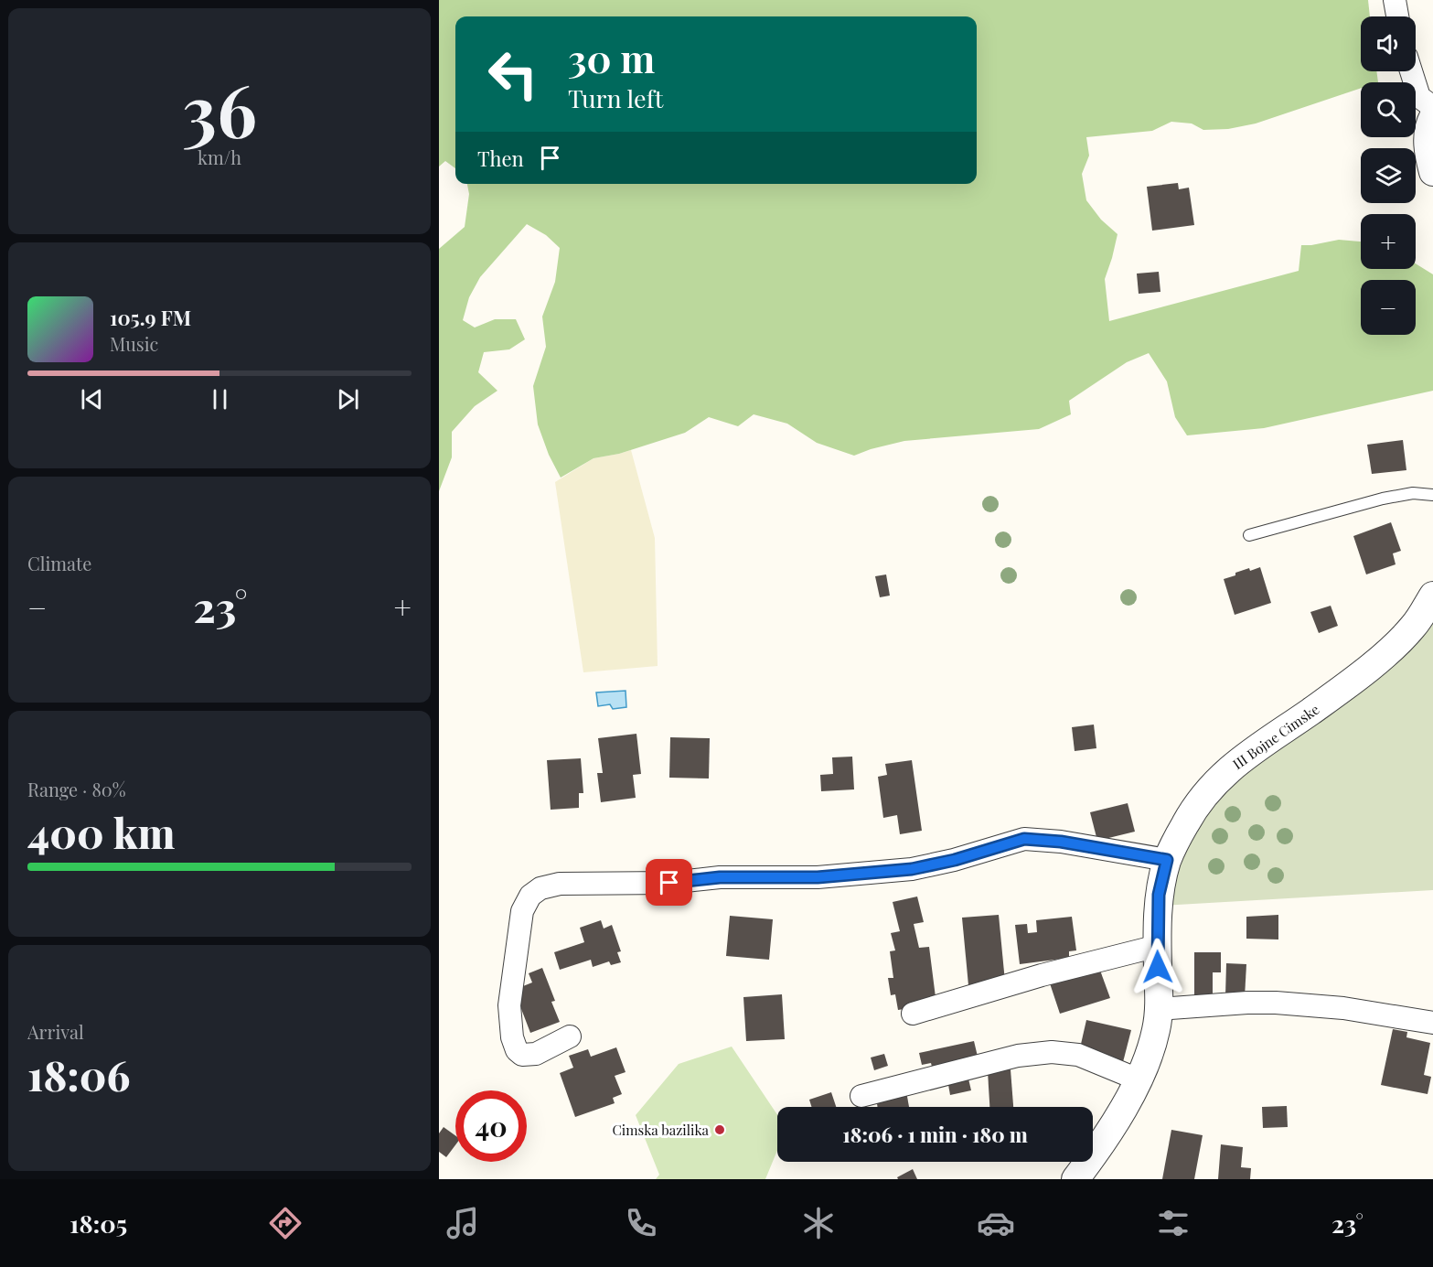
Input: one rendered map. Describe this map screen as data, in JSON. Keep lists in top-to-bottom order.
{
  "streets": {
    "street": ["III Bojne Cimske"]
  },
  "places": ["Cimska bazilika"],
  "page": {
    "tile": [
      ["36", "km/h"],
      "Climate",
      ["Range · 80%", "400 km"],
      ["Arrival", "18:06"]
    ],
    "map_buttons": ["+", "−"],
    "turn": ["30 m", "Turn left"],
    "then": "Then",
    "song": ["105.9 FM", "Music"],
    "heat": ["−", "23°", "+"],
    "limit": "40",
    "trip": "18:06 · 1 min · 180 m",
    "tabs": ["18:05", "23°"]
  }
}
